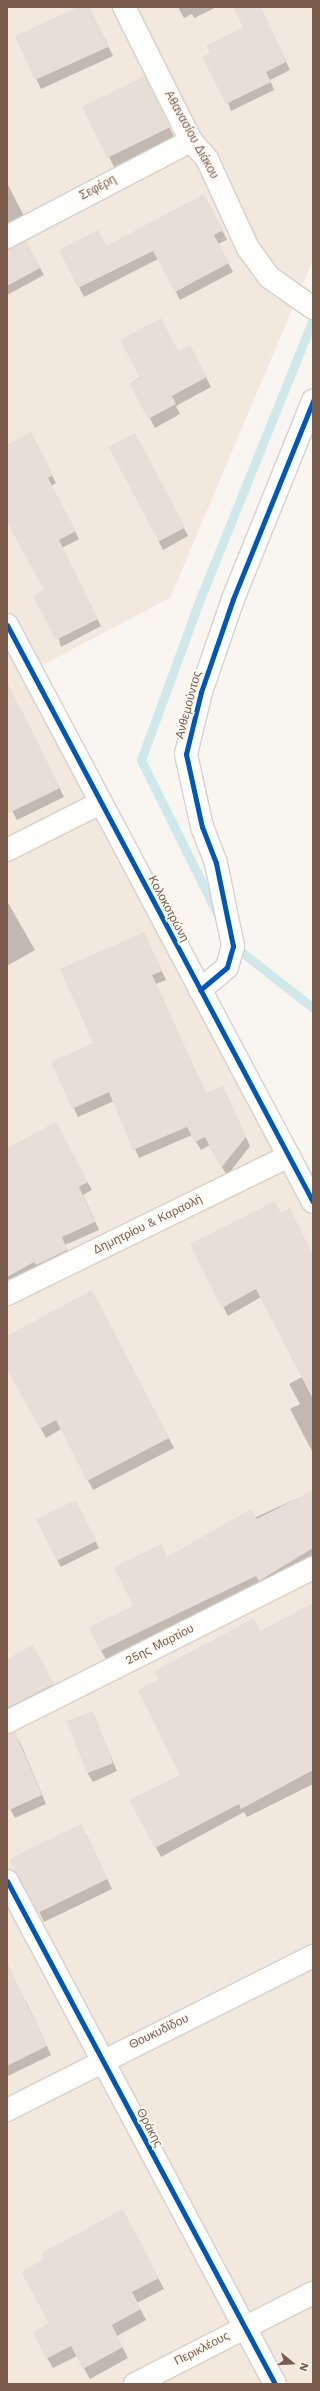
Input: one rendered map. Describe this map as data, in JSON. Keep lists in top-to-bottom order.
{
  "streets": {
    "street": [
      "Αθανασίου Διάκου",
      "Σεφέρη",
      "Ανθεμούντος",
      "Κολοκοτρώνη",
      "Δημητρίου & Καραολή",
      "25ης Μαρτίου",
      "Θουκυδίδου",
      "Θράκης",
      "Περικλέους"
    ]
  },
  "crossings": [
    ["Αθανασίου Διάκου", "Σεφέρη"],
    ["Ανθεμούντος", "Κολοκοτρώνη"],
    ["Κολοκοτρώνη", "Δημητρίου & Καραολή"],
    ["Θουκυδίδου", "Θράκης"],
    ["Θράκης", "Περικλέους"]
  ],
  "north": "right"
}
